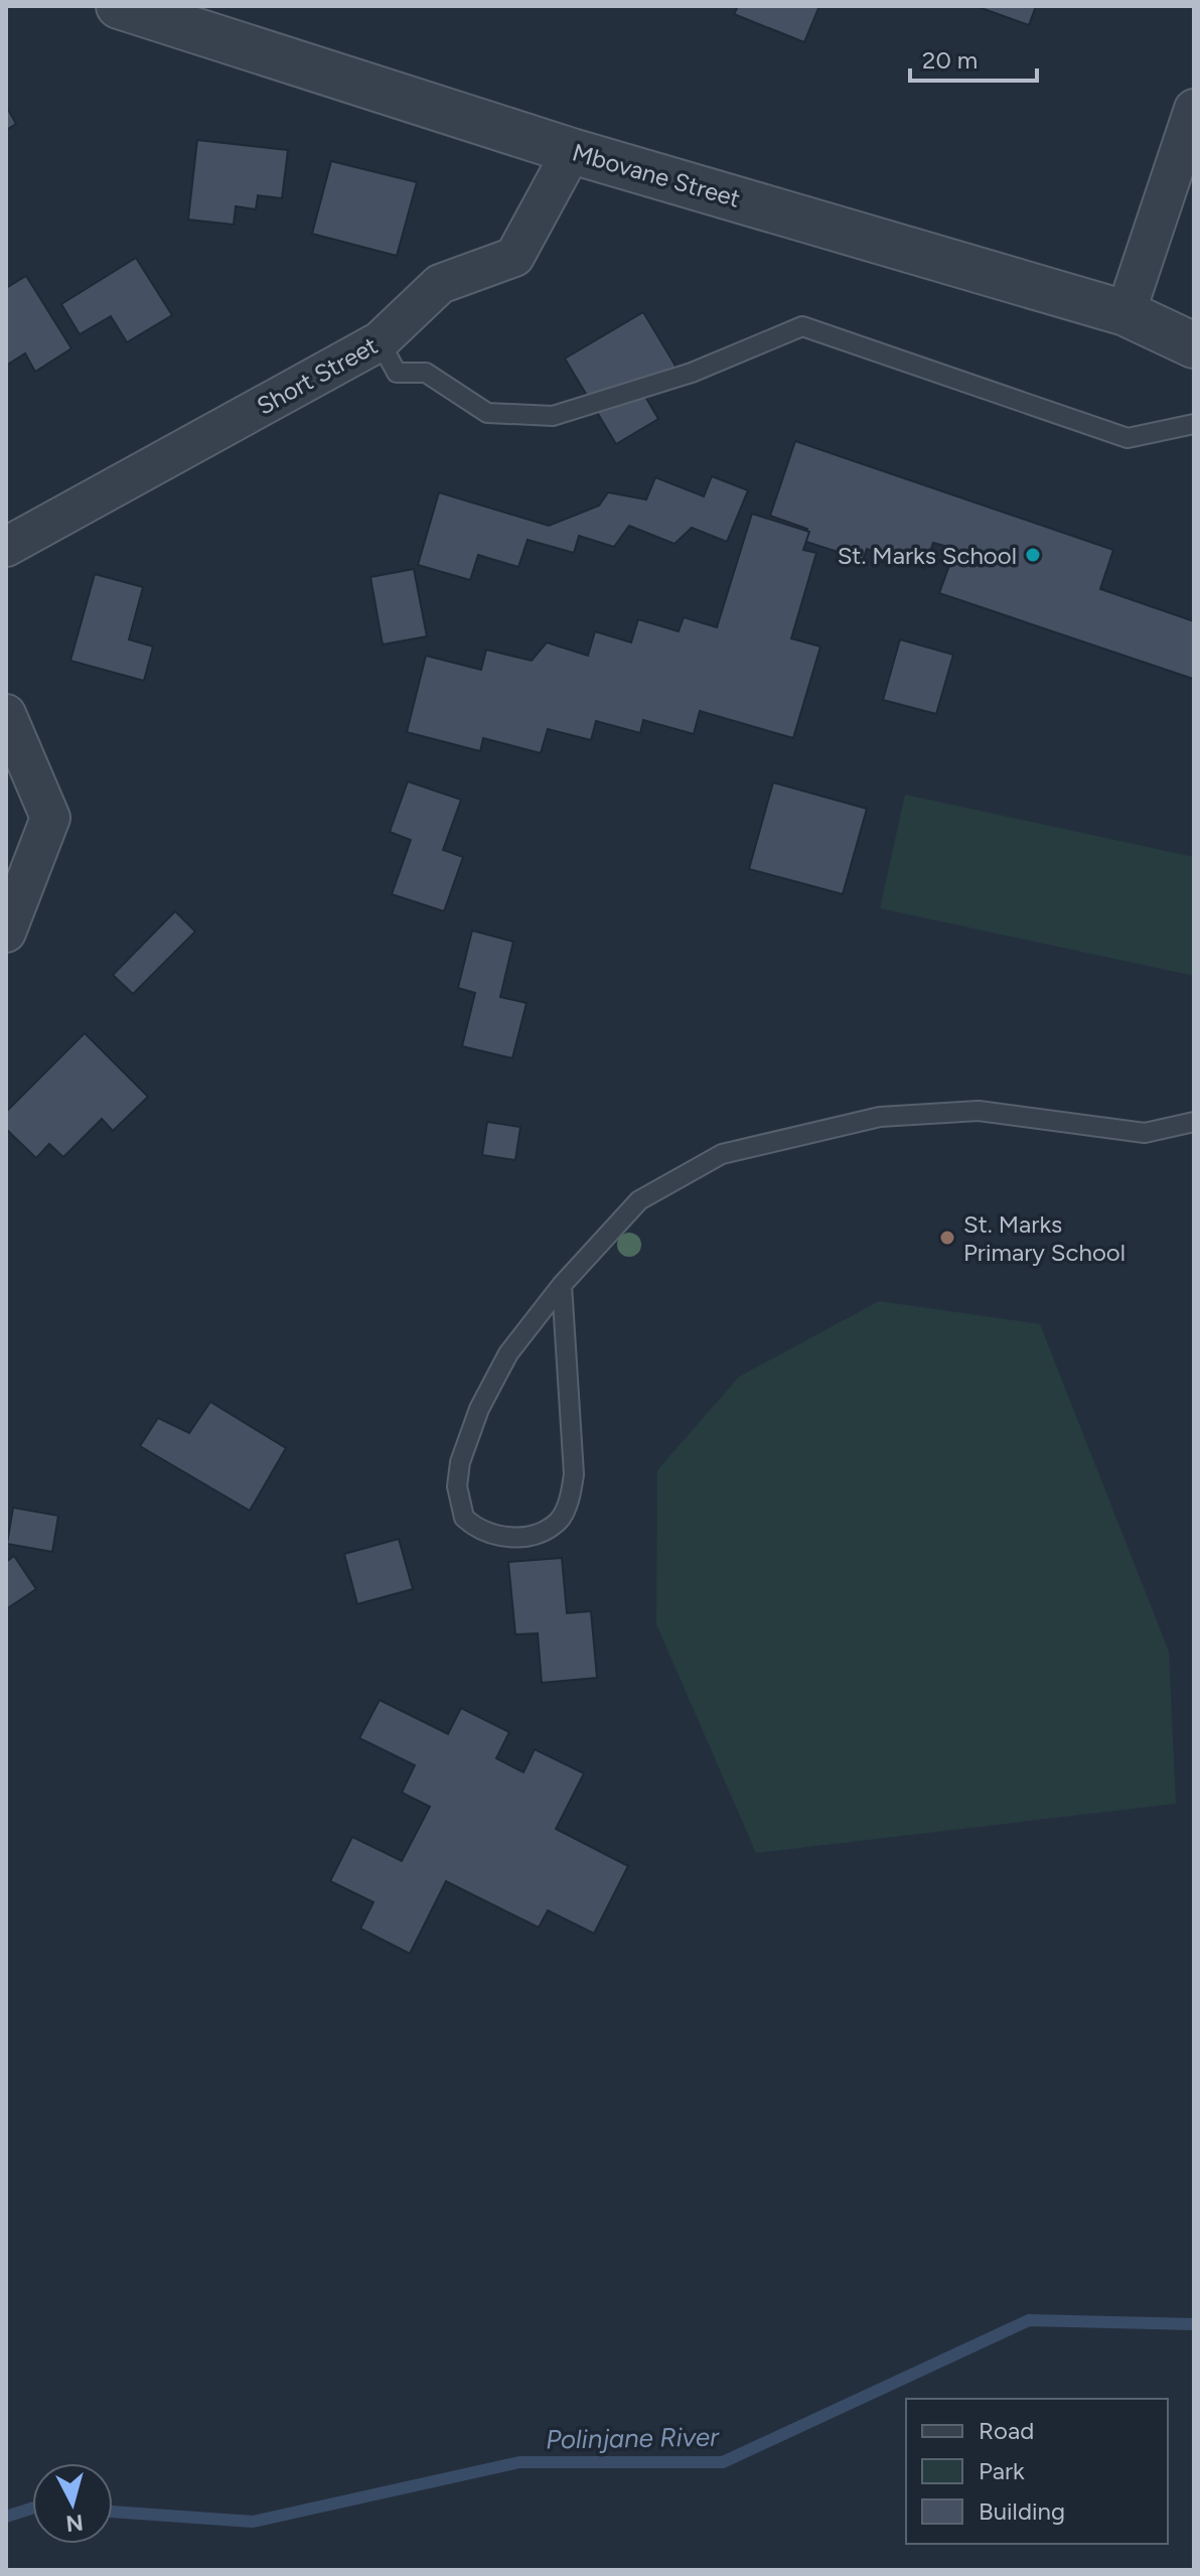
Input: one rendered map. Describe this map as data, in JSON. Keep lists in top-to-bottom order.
{
  "streets": {
    "street": ["Mbovane Street", "Short Street"]
  },
  "crossings": [
    ["Mbovane Street", "Short Street"]
  ],
  "water": ["Polinjane River"],
  "places": ["St. Marks School", "St. Marks Primary School"],
  "legend": ["Road", "Park", "Building"],
  "scale_bar": "20 m",
  "north": "bottom"
}
